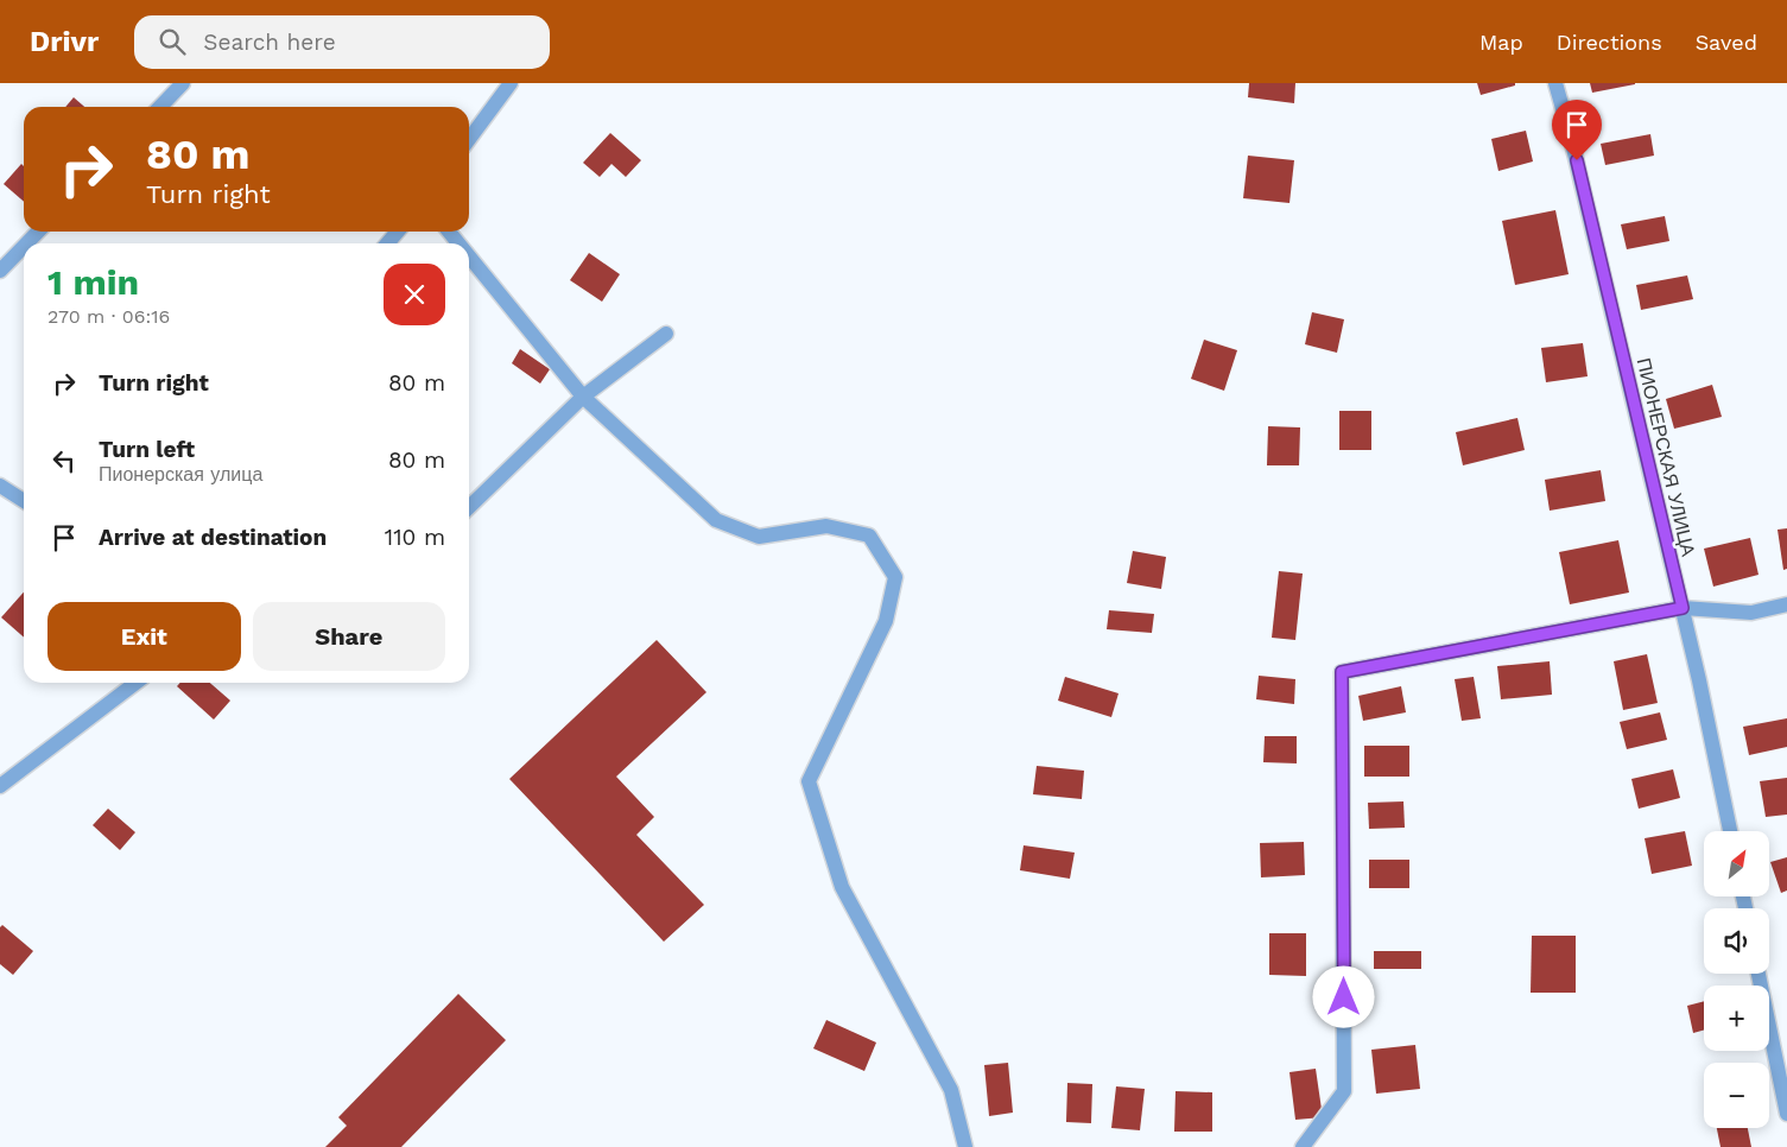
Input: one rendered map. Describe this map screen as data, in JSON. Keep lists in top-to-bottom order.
{
  "streets": {
    "street": ["ПИОНЕРСКАЯ УЛИЦА"]
  },
  "north": "top right",
  "page": {
    "header": "Drivr",
    "search": "Search here",
    "nav": ["Map", "Directions", "Saved"],
    "turn": ["80 m", "Turn right"],
    "heading": ["1 min", "270 m · 06:16"],
    "list": [
      {
        "name": "Turn right",
        "value": "80 m"
      },
      {
        "name": "Turn left",
        "note": "Пионерская улица",
        "value": "80 m"
      },
      {
        "name": "Arrive at destination",
        "value": "110 m"
      }
    ],
    "buttons": ["Exit", "Share"],
    "map_buttons": ["+", "−"]
  }
}
